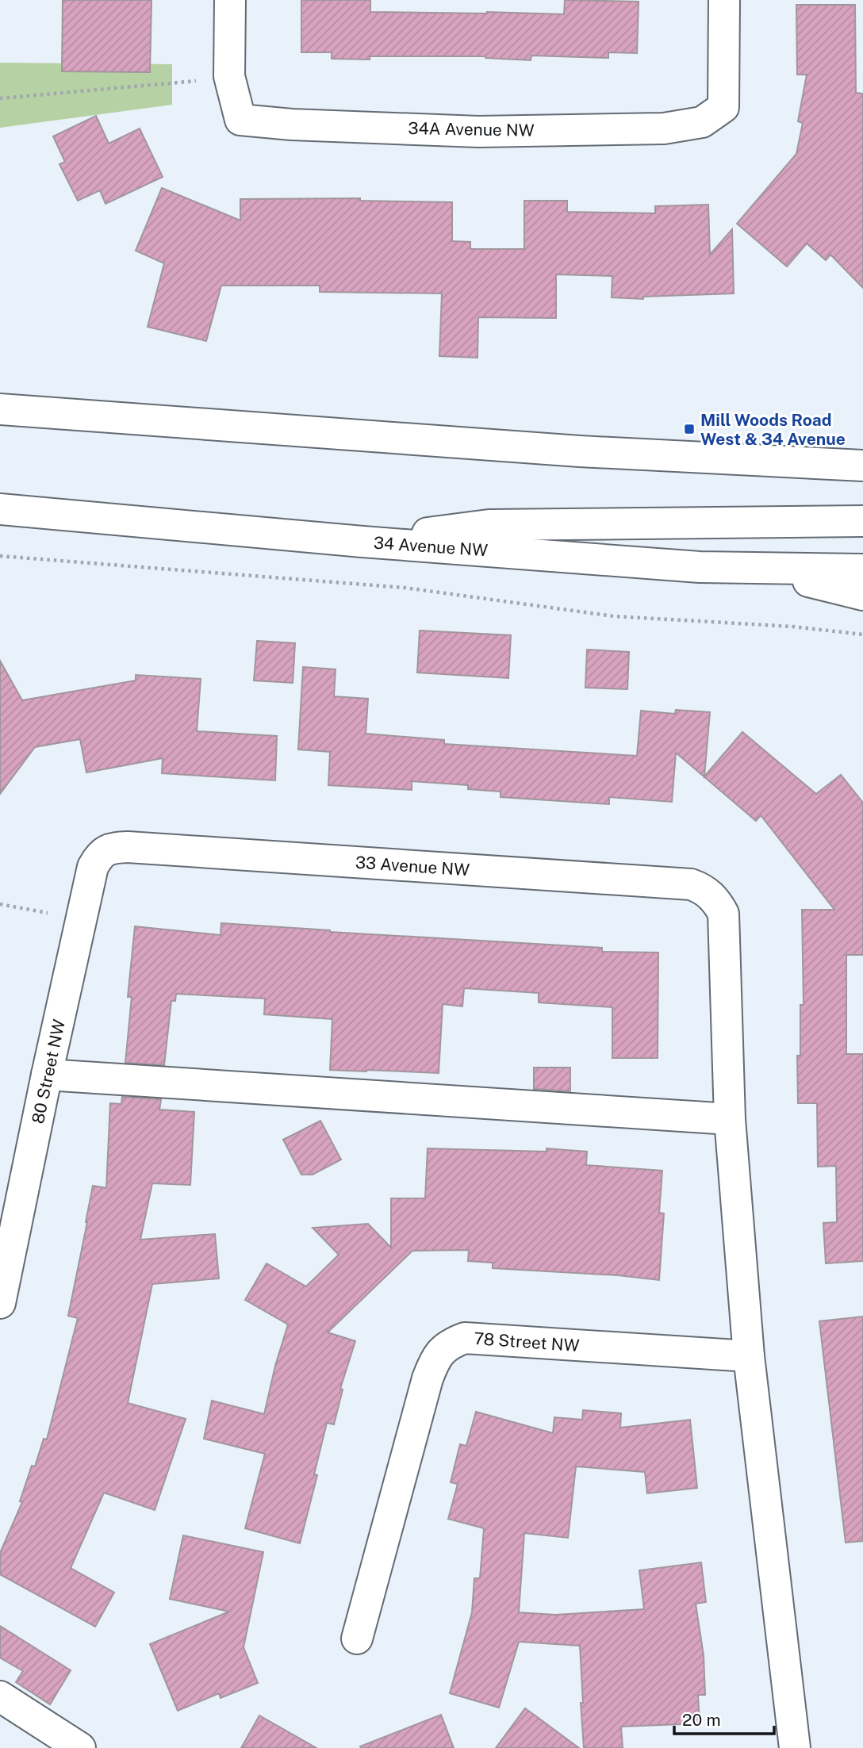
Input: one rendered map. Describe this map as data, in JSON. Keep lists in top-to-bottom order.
{
  "streets": {
    "street": [
      "34A Avenue NW",
      "34 Avenue NW",
      "33 Avenue NW",
      "80 Street NW",
      "78 Street NW"
    ]
  },
  "crossings": [
    ["33 Avenue NW", "80 Street NW"]
  ],
  "places": {
    "transit": ["Mill Woods Road West & 34 Avenue"]
  },
  "scale_bar": "20 m"
}
